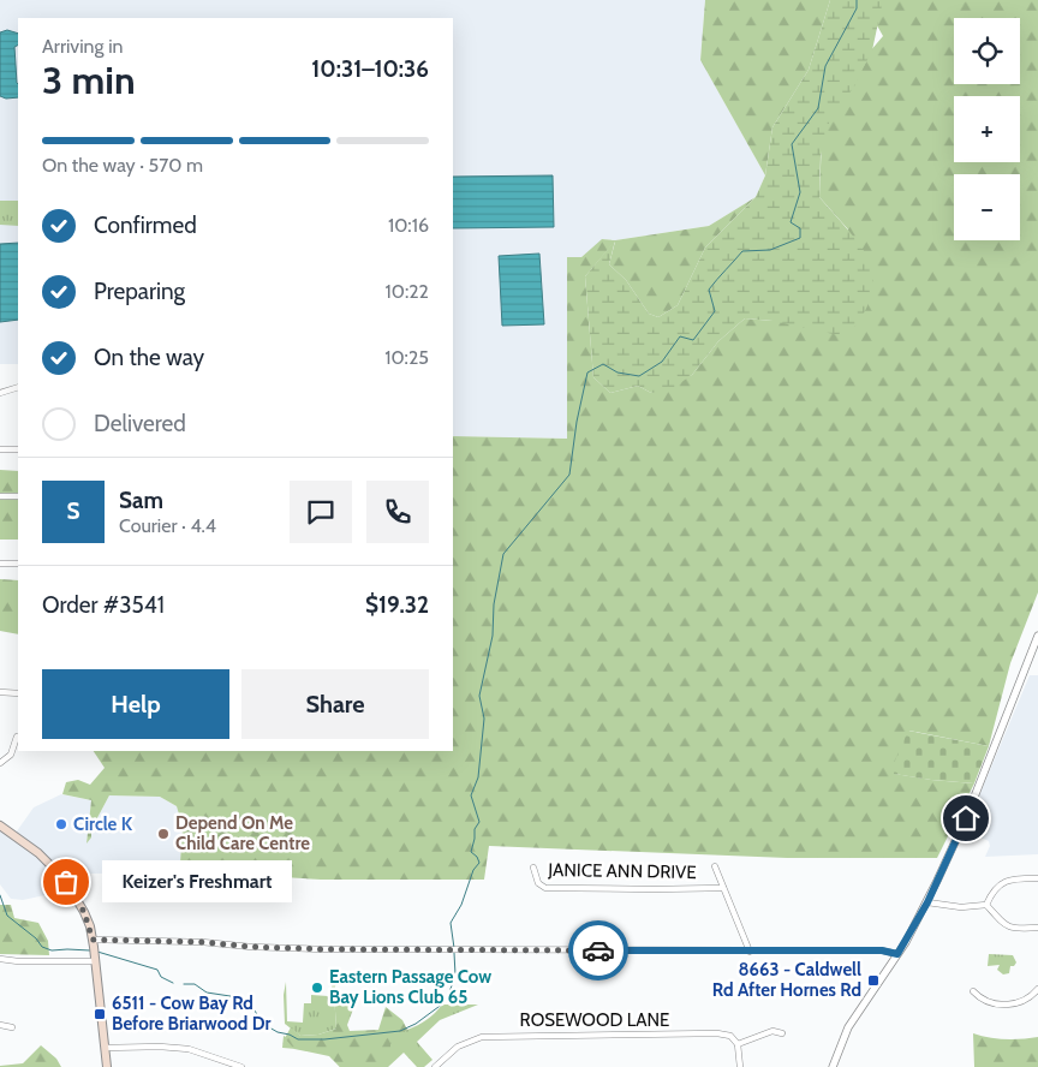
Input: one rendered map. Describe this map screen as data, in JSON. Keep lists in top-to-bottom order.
{
  "streets": {
    "street": ["JANICE ANN DRIVE", "ROSEWOOD LANE"]
  },
  "places": {
    "other": [
      "Circle K",
      "Depend On Me Child Care Centre",
      "Keizer's Freshmart",
      "Eastern Passage Cow Bay Lions Club 65"
    ],
    "transit": ["8663 - Caldwell Rd After Hornes Rd", "6511 - Cow Bay Rd Before Briarwood Dr"]
  },
  "page": {
    "map_buttons": ["+", "−"],
    "heading": ["3 min", "Arriving in", "10:31–10:36"],
    "panel": [
      "Sam",
      "Courier · 4.4",
      "Order #3541",
      "$19.32"
    ],
    "bar": "On the way · 570 m",
    "list": [
      ["Confirmed", "10:16"],
      ["Preparing", "10:22"],
      ["On the way", "10:25"],
      "Delivered"
    ],
    "round": "S",
    "buttons": ["Help", "Share"],
    "bubble": "Keizer's Freshmart"
  }
}
